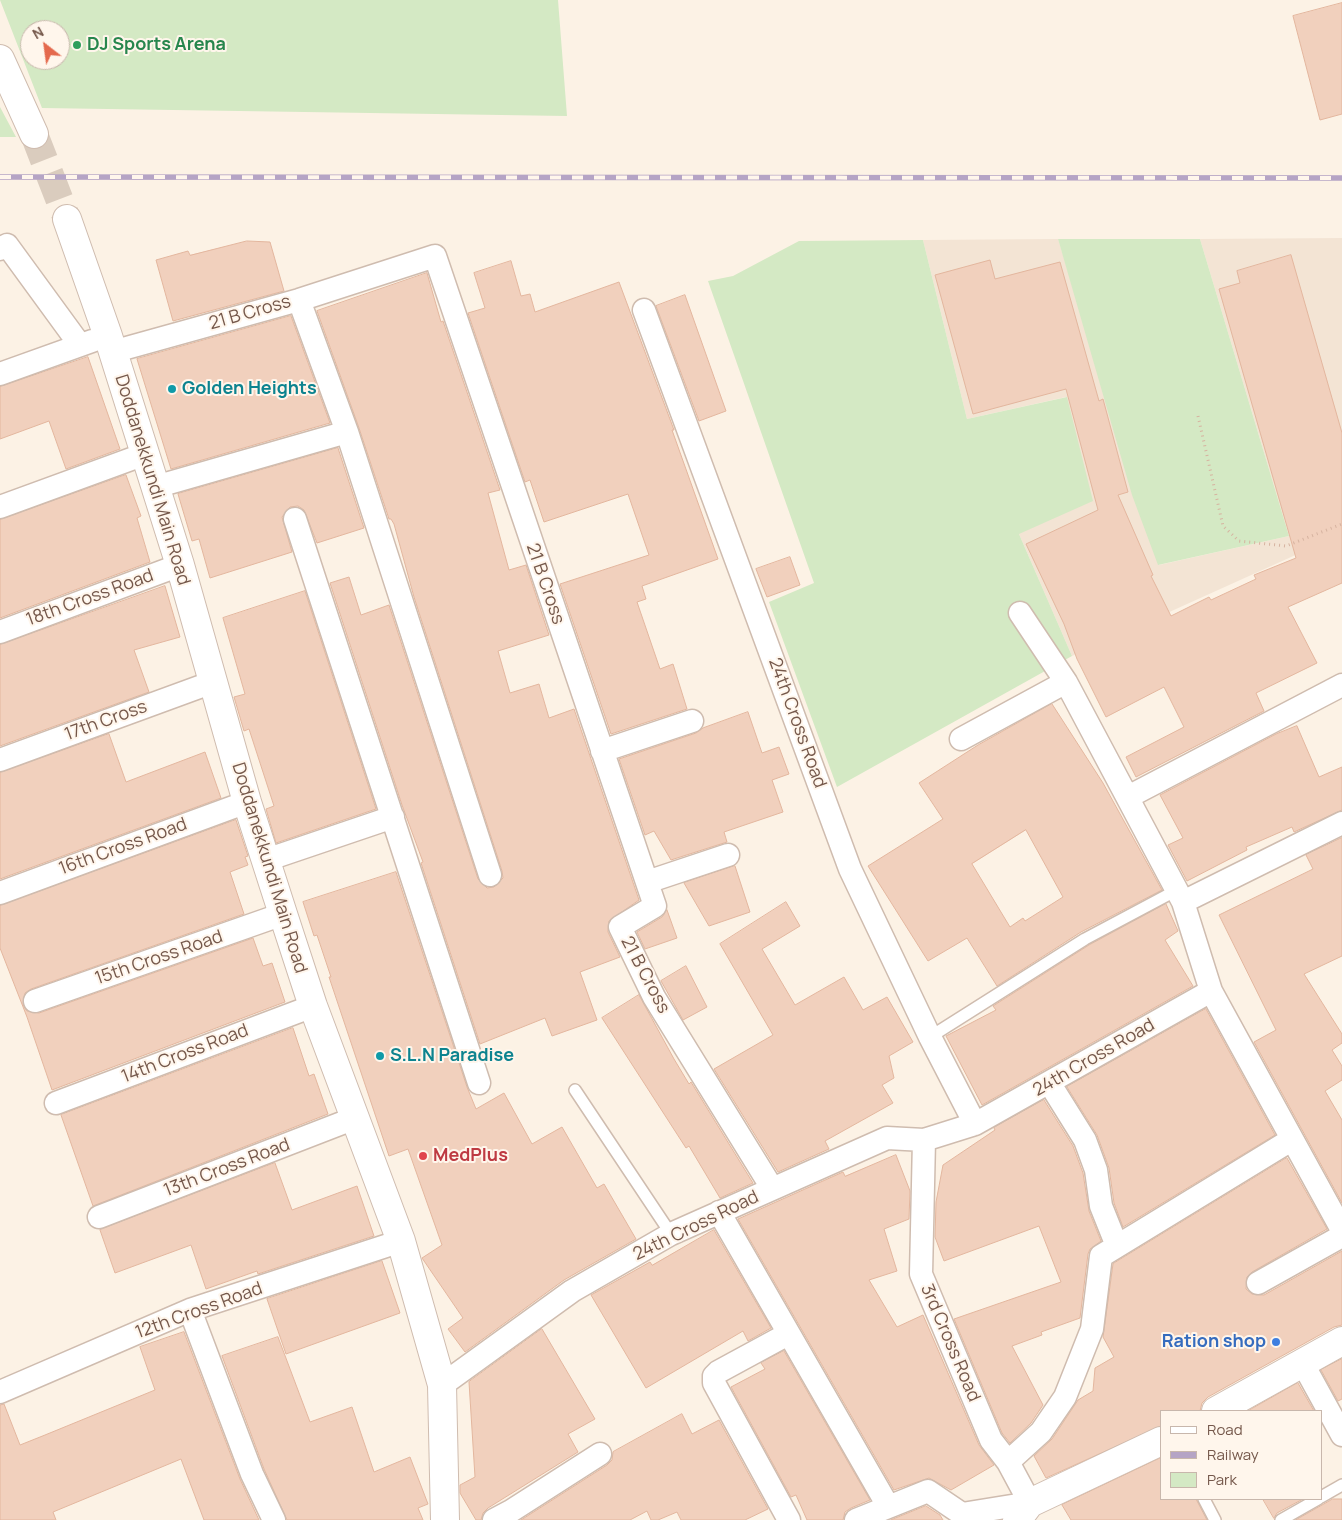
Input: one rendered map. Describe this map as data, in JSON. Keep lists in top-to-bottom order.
{
  "streets": {
    "street": [
      "21 B Cross",
      "Doddanekkundi Main Road",
      "18th Cross Road",
      "17th Cross",
      "24th Cross Road",
      "16th Cross Road",
      "15th Cross Road",
      "14th Cross Road",
      "13th Cross Road",
      "12th Cross Road",
      "3rd Cross Road"
    ]
  },
  "crossings": [
    ["21 B Cross", "Doddanekkundi Main Road"],
    ["21 B Cross", "24th Cross Road"],
    ["Doddanekkundi Main Road", "18th Cross Road"],
    ["Doddanekkundi Main Road", "17th Cross"],
    ["Doddanekkundi Main Road", "24th Cross Road"],
    ["Doddanekkundi Main Road", "16th Cross Road"],
    ["Doddanekkundi Main Road", "15th Cross Road"],
    ["Doddanekkundi Main Road", "14th Cross Road"],
    ["Doddanekkundi Main Road", "13th Cross Road"],
    ["Doddanekkundi Main Road", "12th Cross Road"],
    ["24th Cross Road", "3rd Cross Road"]
  ],
  "places": [
    "DJ Sports Arena",
    "Golden Heights",
    "S.L.N Paradise",
    "MedPlus",
    "Ration shop"
  ],
  "legend": ["Road", "Railway", "Park"],
  "north": "top left"
}
